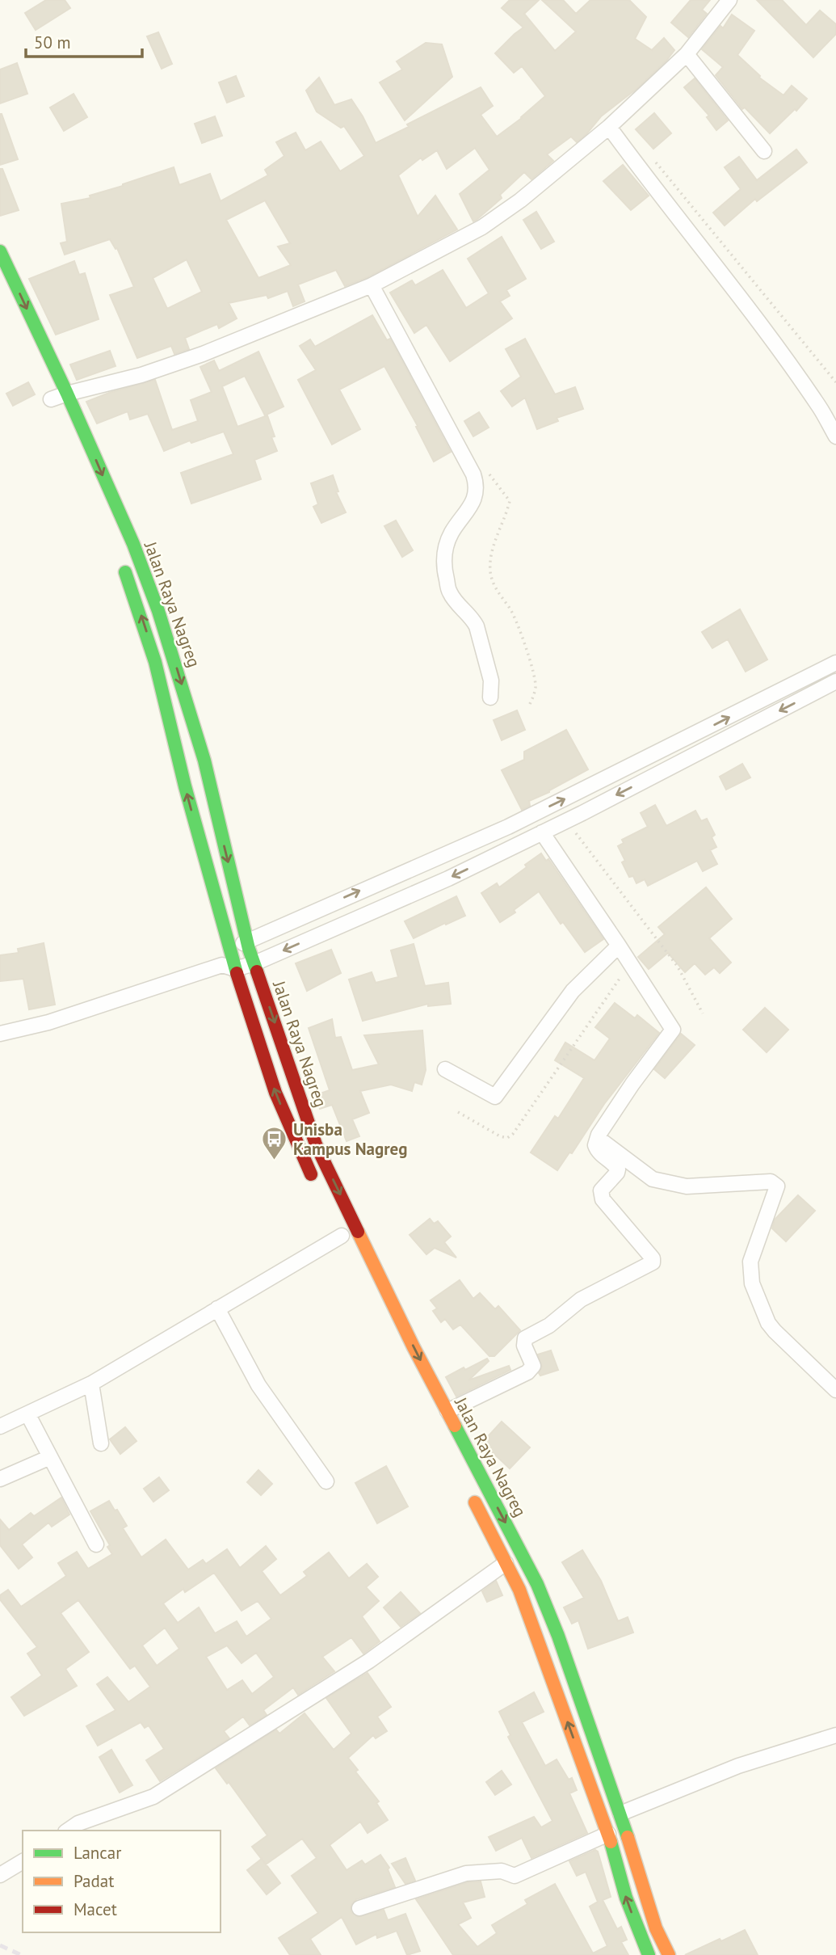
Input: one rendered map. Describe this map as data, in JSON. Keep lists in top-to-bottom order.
{
  "streets": {
    "highway": ["Jalan Raya Nagreg"]
  },
  "places": {
    "bus stop": ["Unisba Kampus Nagreg"]
  },
  "legend": ["Lancar", "Padat", "Macet"],
  "scale_bar": "50 m"
}
